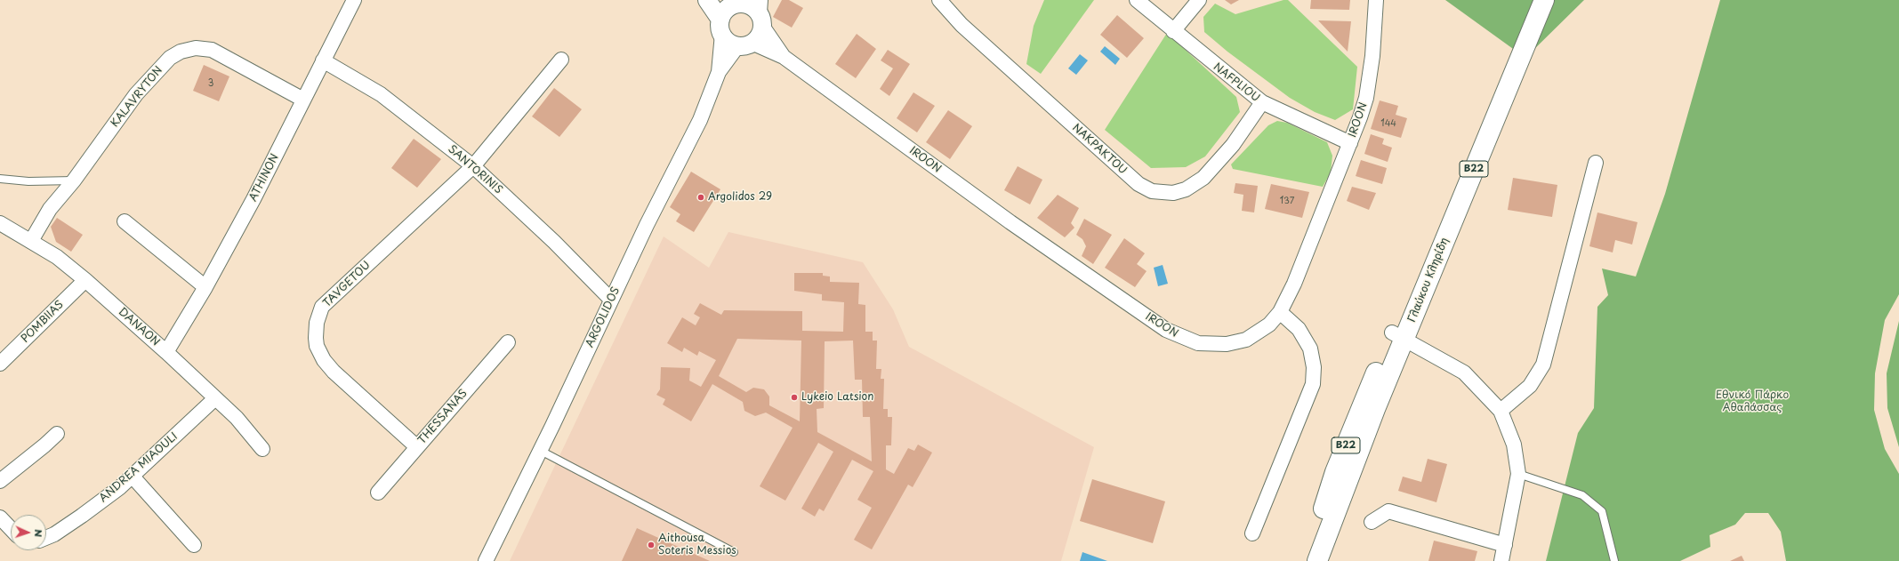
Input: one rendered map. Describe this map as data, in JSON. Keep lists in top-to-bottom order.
{
  "streets": {
    "main road": ["B22", "Γλαύκου Κληρίδη"],
    "street": [
      "NAFPLIOU",
      "KALAVRYTON",
      "IROON",
      "NAKPAKTOU",
      "SANTORINIS",
      "ATHINON",
      "TAVGETOU",
      "ARGOLIDOS",
      "POMBIIAS",
      "DANAON",
      "THESSANAS",
      "ANDREA MIAOULI"
    ]
  },
  "crossings": [
    ["NAFPLIOU", "IROON"],
    ["NAFPLIOU", "NAKPAKTOU"],
    ["KALAVRYTON", "ATHINON"],
    ["KALAVRYTON", "DANAON"],
    ["IROON", "ARGOLIDOS"],
    ["SANTORINIS", "ATHINON"],
    ["SANTORINIS", "TAVGETOU"],
    ["SANTORINIS", "ARGOLIDOS"],
    ["ATHINON", "DANAON"],
    ["TAVGETOU", "THESSANAS"],
    ["POMBIIAS", "DANAON"],
    ["DANAON", "ANDREA MIAOULI"]
  ],
  "parks": ["Εθνικό Πάρκο Αθαλάσσας"],
  "places": ["Argolidos 29", "Lykeio Latsion", "Aithousa Soteris Messios"],
  "house_numbers": ["3", "144", "137"],
  "north": "right"
}
